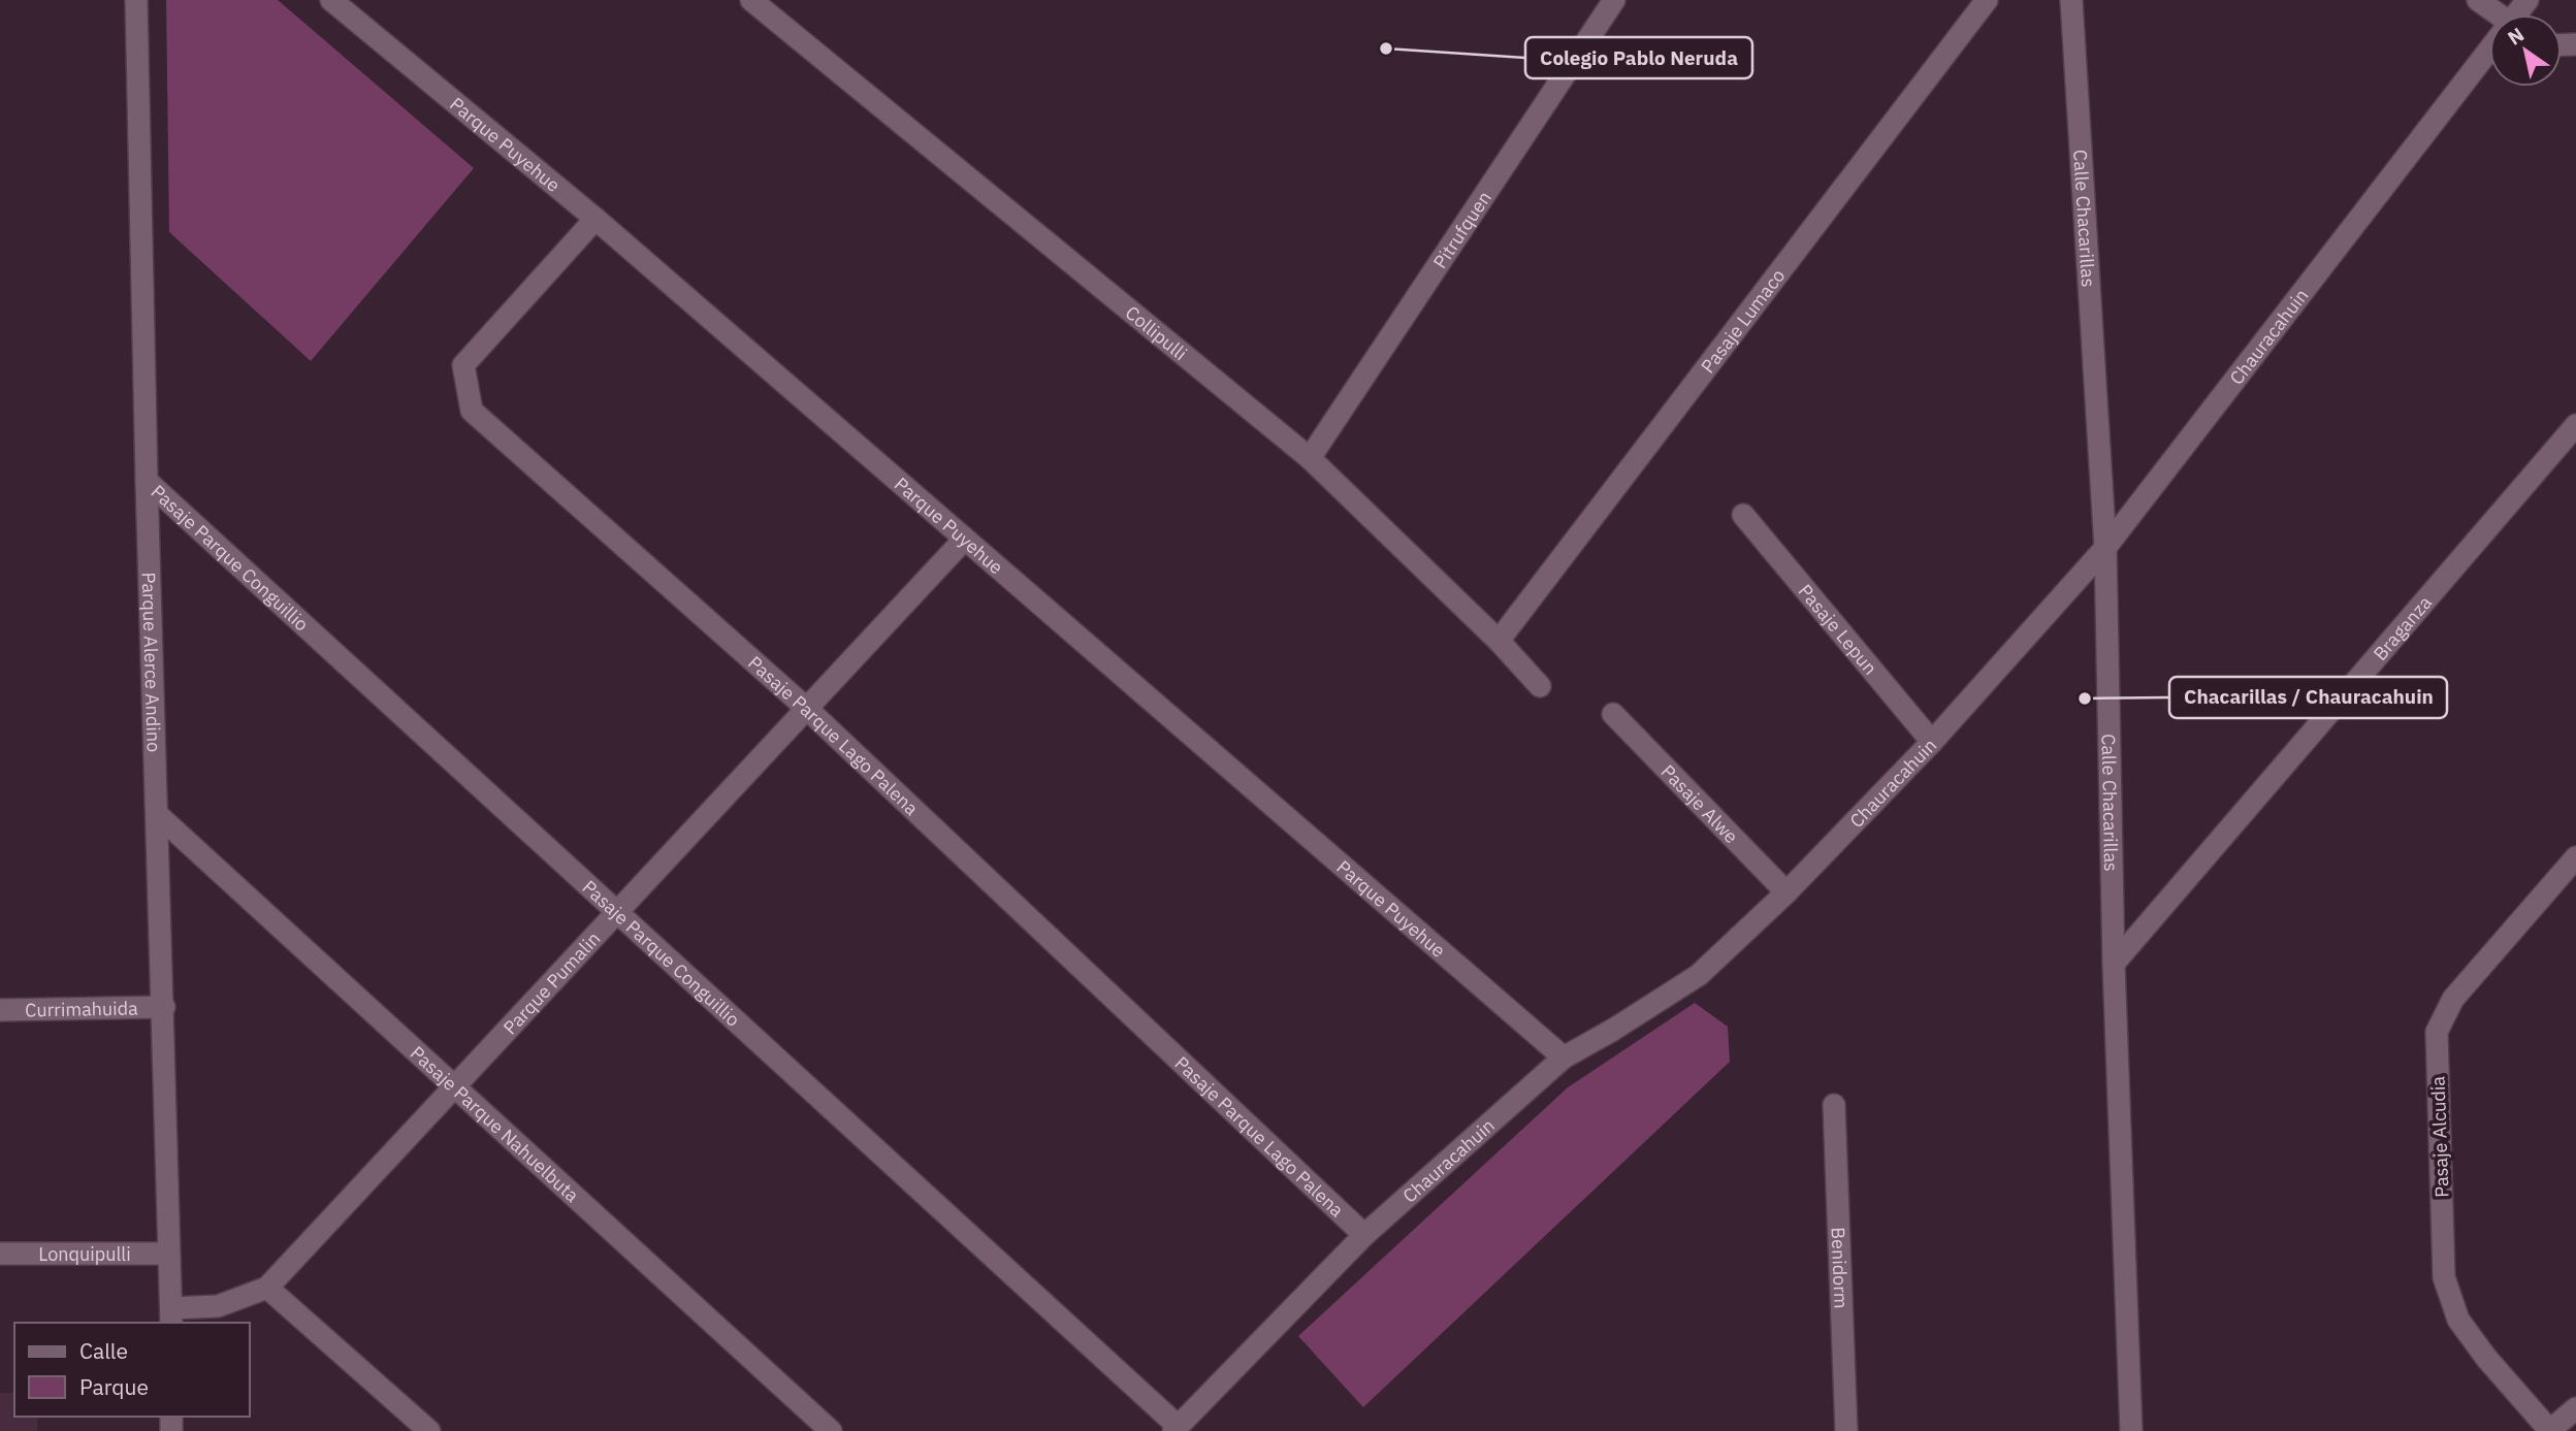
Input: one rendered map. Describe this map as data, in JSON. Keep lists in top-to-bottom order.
{
  "streets": {
    "street": [
      "Parque Puyehue",
      "Calle Chacarillas",
      "Pitrufquen",
      "Pasaje Lumaco",
      "Collipulli",
      "Chauracahuin",
      "Pasaje Parque Conguillio",
      "Pasaje Lepun",
      "Braganza",
      "Parque Alerce Andino",
      "Pasaje Parque Lago Palena",
      "Pasaje Alwe",
      "Parque Pumalin",
      "Currimahuida",
      "Pasaje Parque Nahuelbuta",
      "Pasaje Alcudia",
      "Lonquipulli",
      "Benidorm"
    ]
  },
  "crossings": [
    ["Parque Puyehue", "Chauracahuin"],
    ["Parque Puyehue", "Pasaje Parque Lago Palena"],
    ["Parque Puyehue", "Parque Pumalin"],
    ["Calle Chacarillas", "Chauracahuin"],
    ["Calle Chacarillas", "Braganza"],
    ["Pitrufquen", "Collipulli"],
    ["Pasaje Lumaco", "Collipulli"],
    ["Chauracahuin", "Pasaje Parque Conguillio"],
    ["Chauracahuin", "Pasaje Lepun"],
    ["Chauracahuin", "Pasaje Parque Lago Palena"],
    ["Chauracahuin", "Pasaje Alwe"],
    ["Pasaje Parque Conguillio", "Parque Alerce Andino"],
    ["Pasaje Parque Conguillio", "Parque Pumalin"],
    ["Parque Alerce Andino", "Parque Pumalin"],
    ["Parque Alerce Andino", "Currimahuida"],
    ["Parque Alerce Andino", "Pasaje Parque Nahuelbuta"],
    ["Parque Alerce Andino", "Lonquipulli"],
    ["Pasaje Parque Lago Palena", "Parque Pumalin"],
    ["Parque Pumalin", "Pasaje Parque Nahuelbuta"]
  ],
  "places": ["Colegio Pablo Neruda", "Chacarillas / Chauracahuin"],
  "legend": ["Calle", "Parque"],
  "north": "top left"
}
